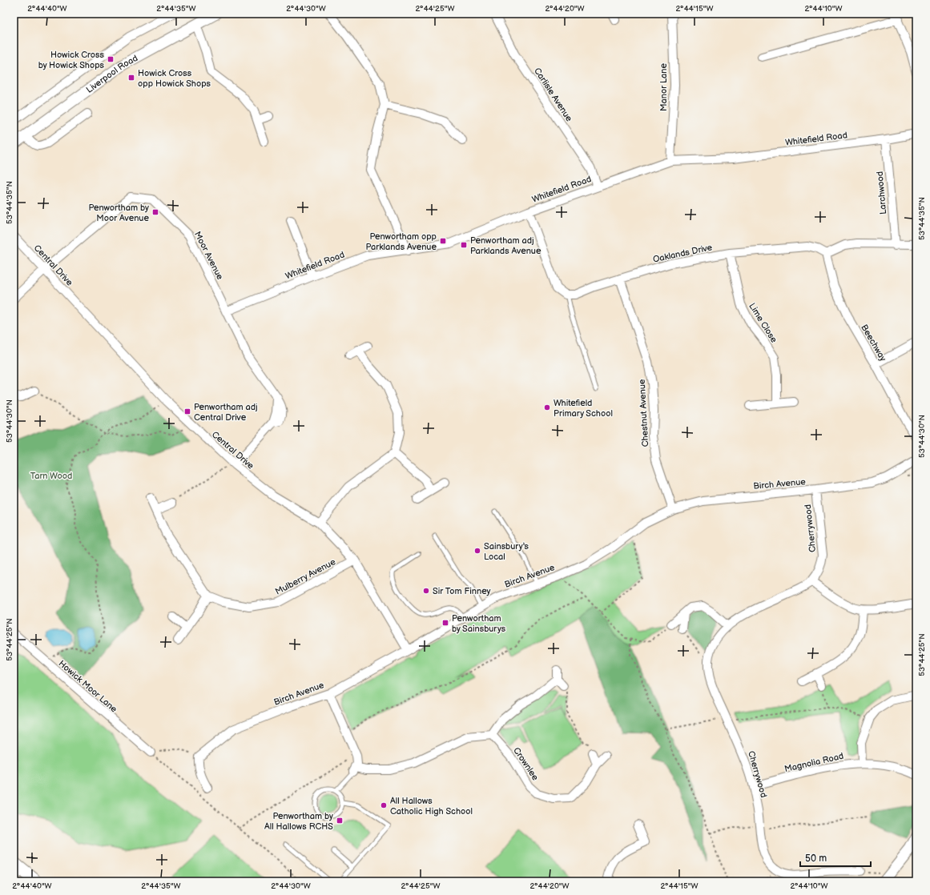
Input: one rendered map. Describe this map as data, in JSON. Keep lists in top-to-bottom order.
{
  "streets": {
    "street": [
      "Liverpool Road",
      "Manor Lane",
      "Carlisle Avenue",
      "Whitefield Road",
      "Larchwood",
      "Oaklands Drive",
      "Moor Avenue",
      "Central Drive",
      "Lime Close",
      "Beechway",
      "Chestnut Avenue",
      "Birch Avenue",
      "Cherrywood",
      "Mulberry Avenue",
      "Howick Moor Lane",
      "Magnolia Road",
      "Crownlee"
    ]
  },
  "crossings": [
    ["Manor Lane", "Whitefield Road"],
    ["Carlisle Avenue", "Whitefield Road"],
    ["Whitefield Road", "Larchwood"],
    ["Whitefield Road", "Moor Avenue"],
    ["Oaklands Drive", "Lime Close"],
    ["Oaklands Drive", "Beechway"],
    ["Oaklands Drive", "Chestnut Avenue"],
    ["Moor Avenue", "Central Drive"],
    ["Central Drive", "Birch Avenue"],
    ["Central Drive", "Mulberry Avenue"],
    ["Chestnut Avenue", "Birch Avenue"],
    ["Birch Avenue", "Cherrywood"],
    ["Cherrywood", "Magnolia Road"]
  ],
  "parks": ["Tarn Wood"],
  "places": {
    "transit": [
      "Howick Cross by Howick Shops",
      "Howick Cross opp Howick Shops",
      "Penwortham by Moor Avenue",
      "Penwortham opp Parklands Avenue",
      "Penwortham adj Parklands Avenue",
      "Penwortham adj Central Drive",
      "Penwortham by Sainsburys",
      "Penwortham by All Hallows RCHS"
    ],
    "other": [
      "Whitefield Primary School",
      "Sainsbury's Local",
      "Sir Tom Finney",
      "All Hallows Catholic High School"
    ]
  },
  "scale_bar": "50 m",
  "coordinates": [
    "2°44'40\"W",
    "2°44'35\"W",
    "2°44'30\"W",
    "2°44'25\"W",
    "2°44'20\"W",
    "2°44'15\"W",
    "2°44'10\"W",
    "53°44'35\"N",
    "53°44'30\"N",
    "53°44'25\"N"
  ]
}
